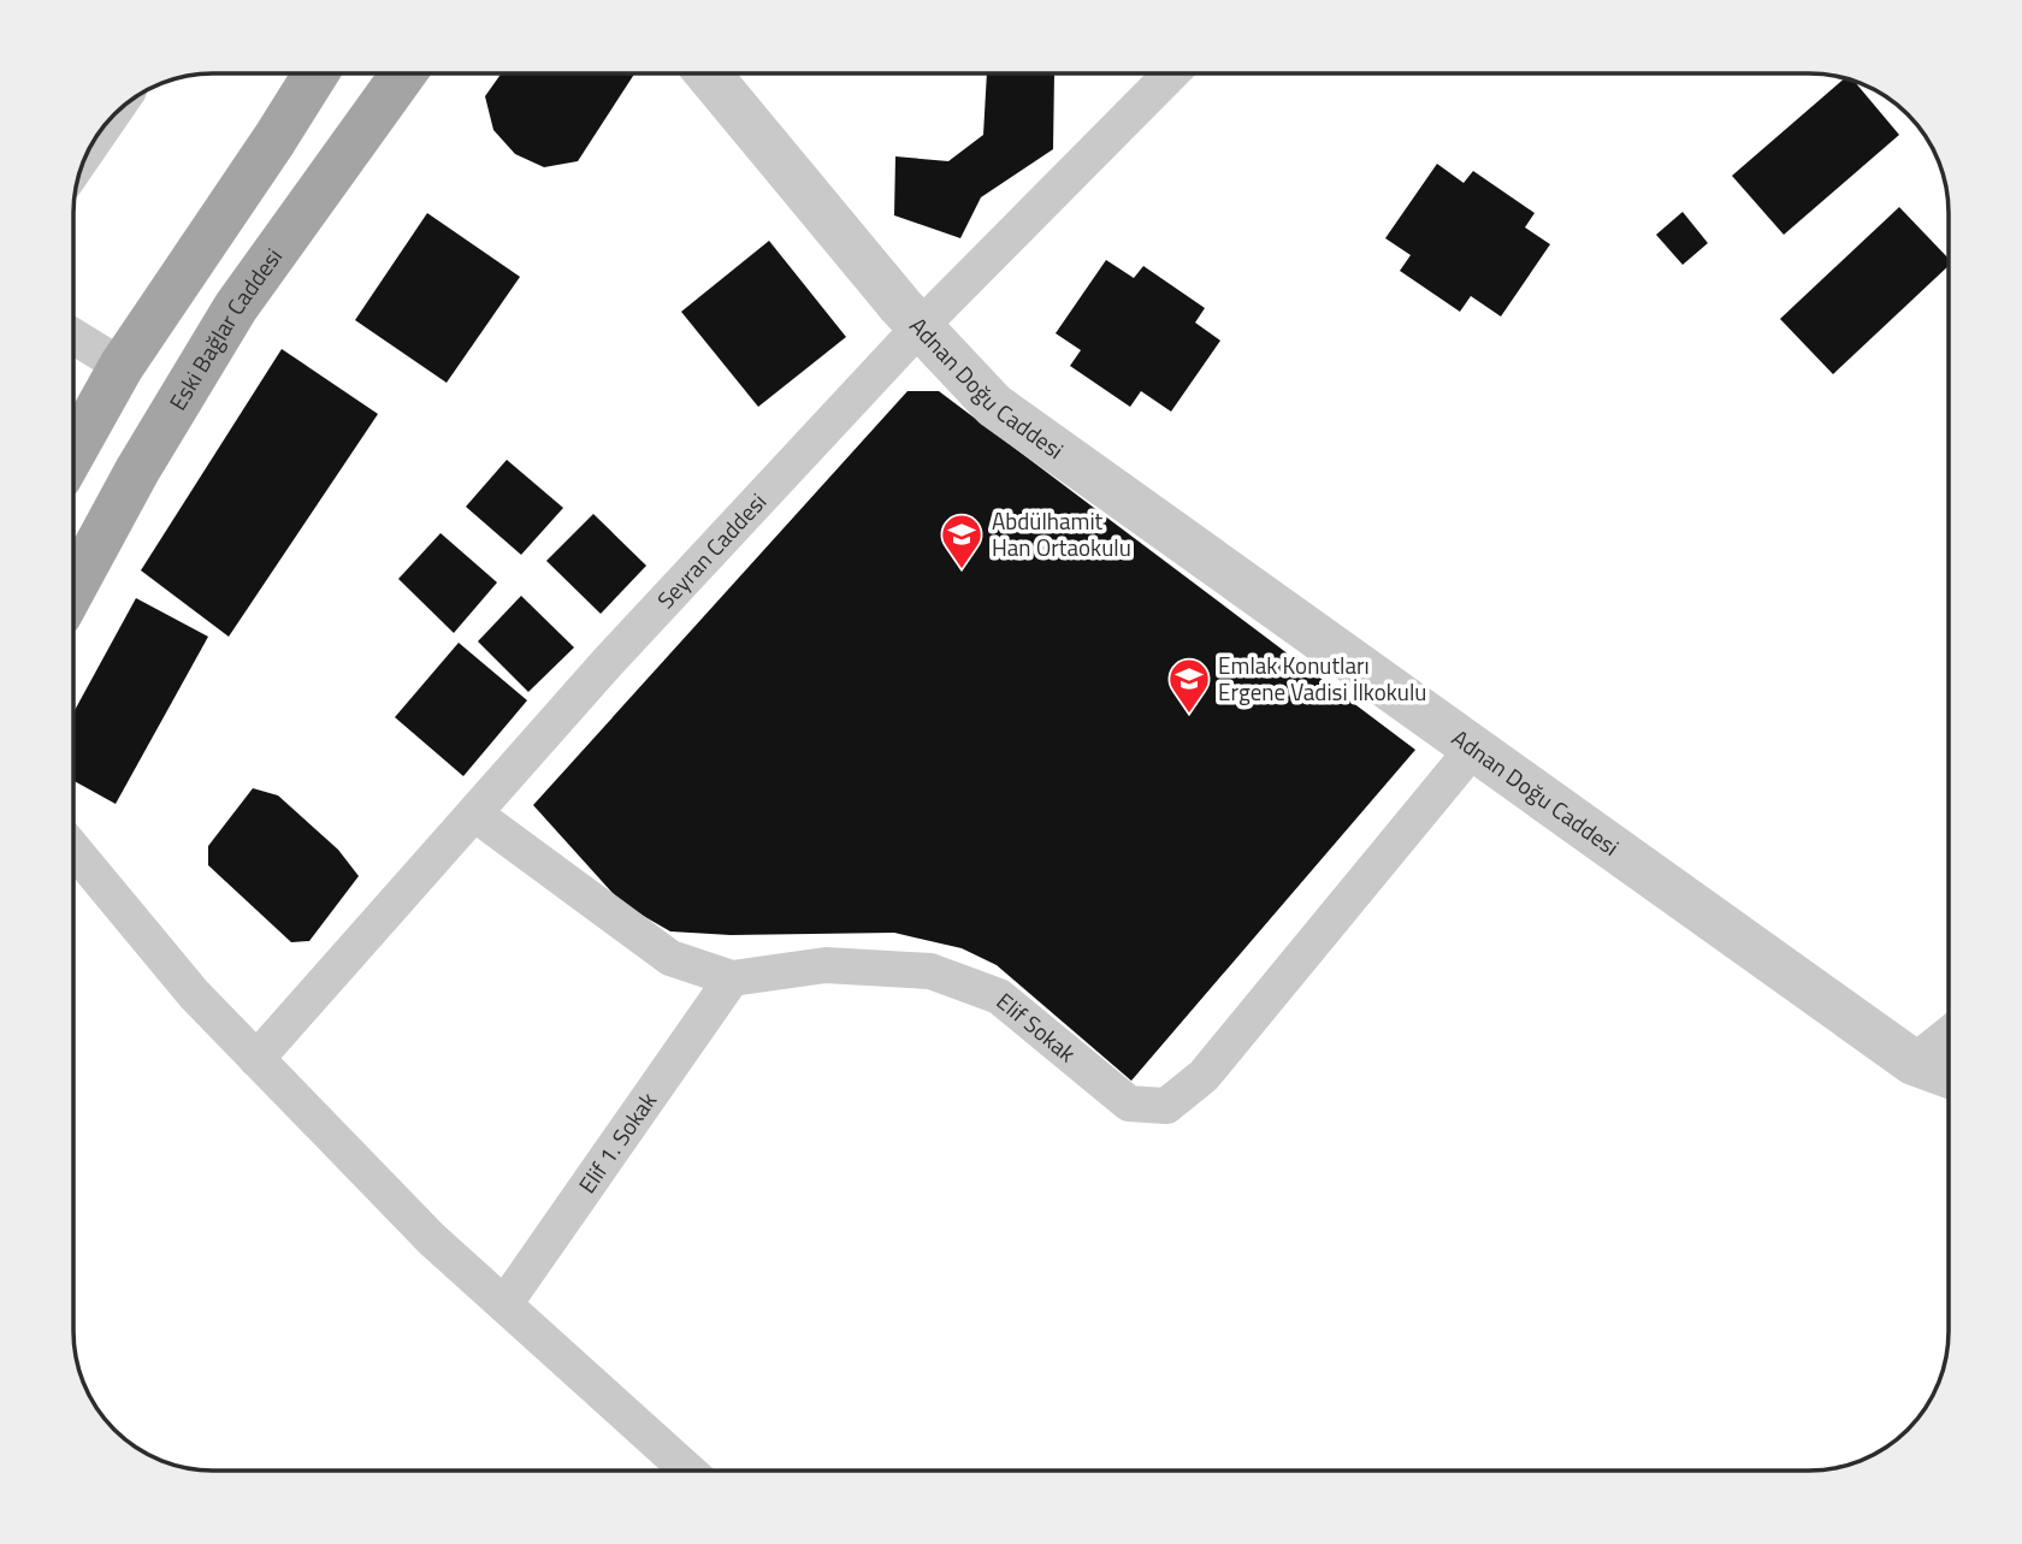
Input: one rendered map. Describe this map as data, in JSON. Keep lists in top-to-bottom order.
{
  "streets": {
    "main road": ["Eski Bağlar Caddesi"],
    "street": [
      "Adnan Doğu Caddesi",
      "Seyran Caddesi",
      "Elif Sokak",
      "Elif 1. Sokak"
    ]
  },
  "crossings": [
    ["Adnan Doğu Caddesi", "Seyran Caddesi"],
    ["Adnan Doğu Caddesi", "Elif Sokak"],
    ["Seyran Caddesi", "Elif Sokak"],
    ["Elif Sokak", "Elif 1. Sokak"]
  ],
  "places": {
    "school or university": ["Abdülhamit Han Ortaokulu", "Emlak Konutları Ergene Vadisi İlkokulu"]
  }
}
